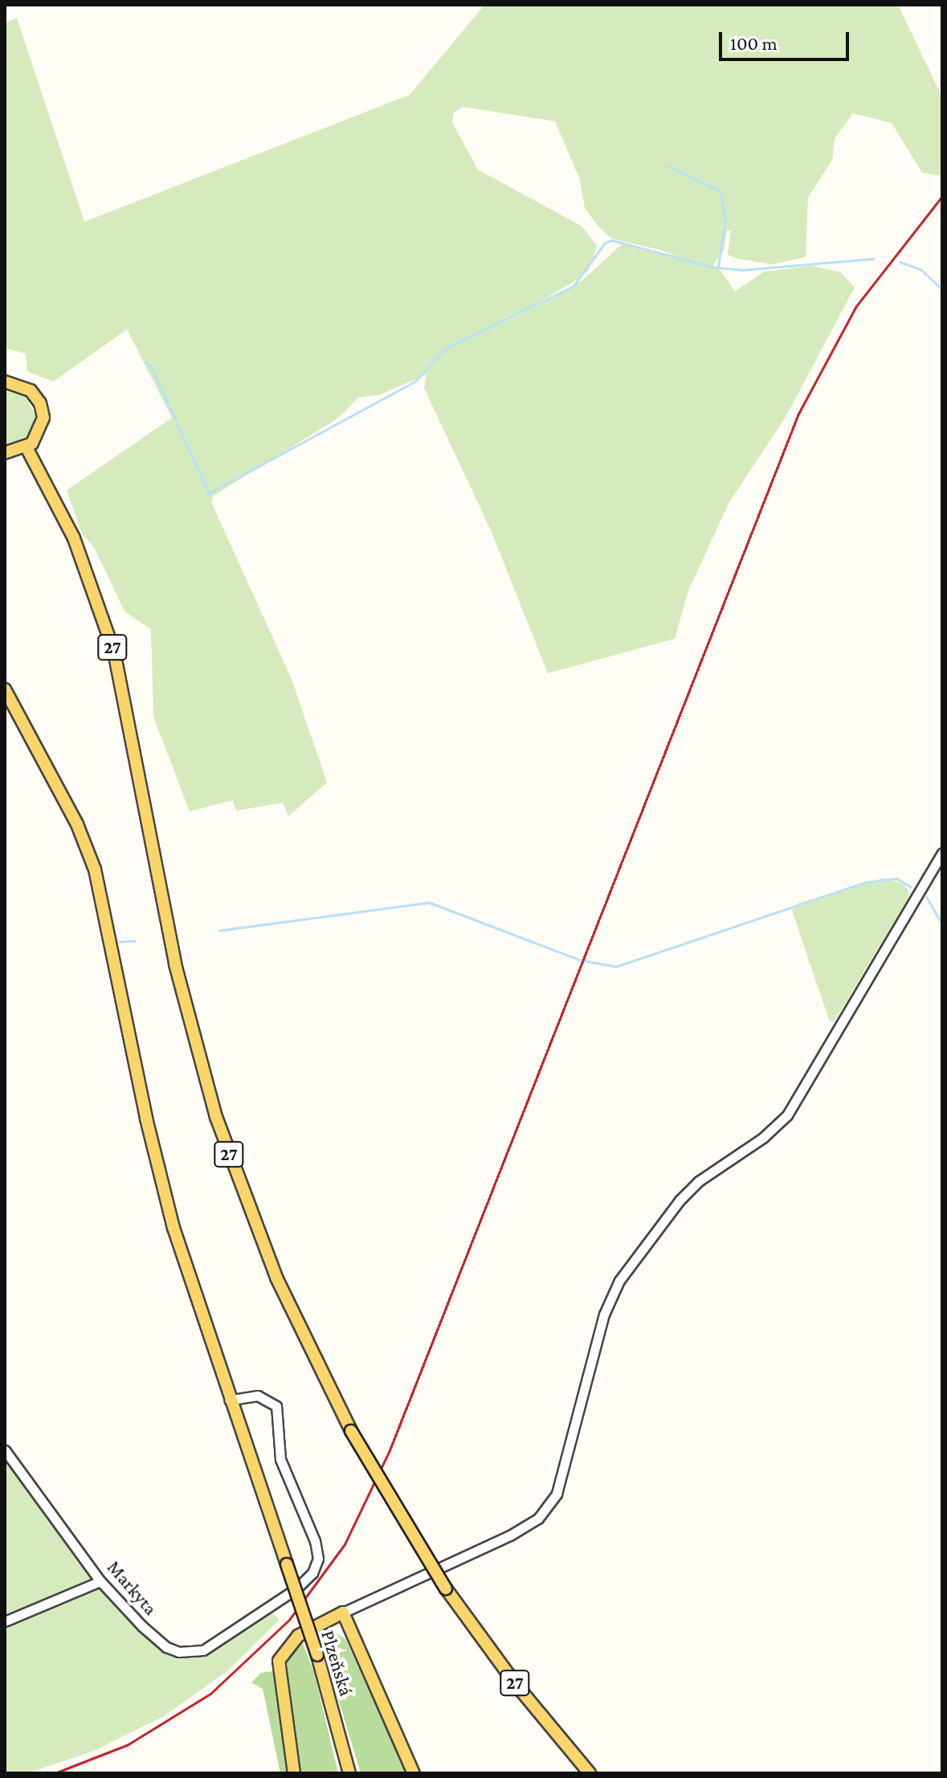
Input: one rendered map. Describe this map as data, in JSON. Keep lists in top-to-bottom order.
{
  "streets": {
    "main road": ["27", "Plzeňská"],
    "street": ["Markyta"]
  },
  "crossings": [
    ["Markyta", "Plzeňská"]
  ],
  "scale_bar": "100 m"
}
